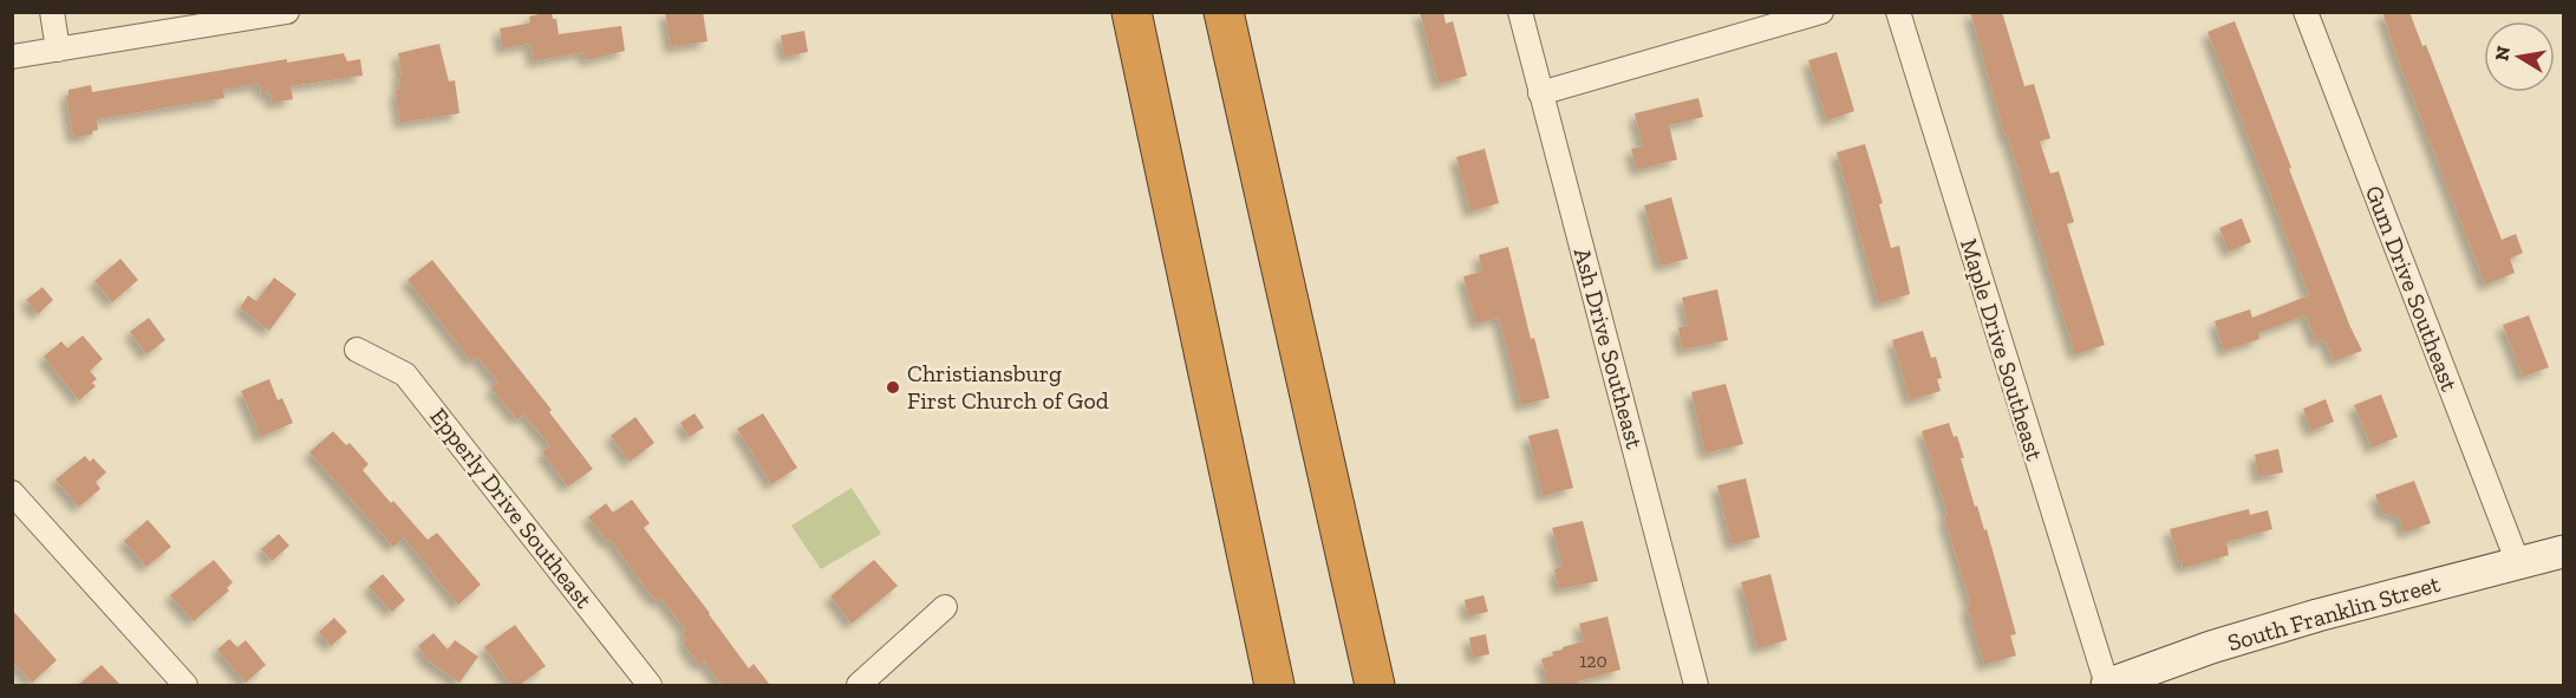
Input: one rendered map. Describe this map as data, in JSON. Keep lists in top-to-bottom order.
{
  "streets": {
    "main road": ["South Franklin Street"],
    "street": [
      "Gum Drive Southeast",
      "Ash Drive Southeast",
      "Maple Drive Southeast",
      "Epperly Drive Southeast"
    ]
  },
  "crossings": [
    ["Gum Drive Southeast", "South Franklin Street"],
    ["Maple Drive Southeast", "South Franklin Street"]
  ],
  "places": ["Christiansburg First Church of God"],
  "house_numbers": ["120"],
  "north": "left"
}
